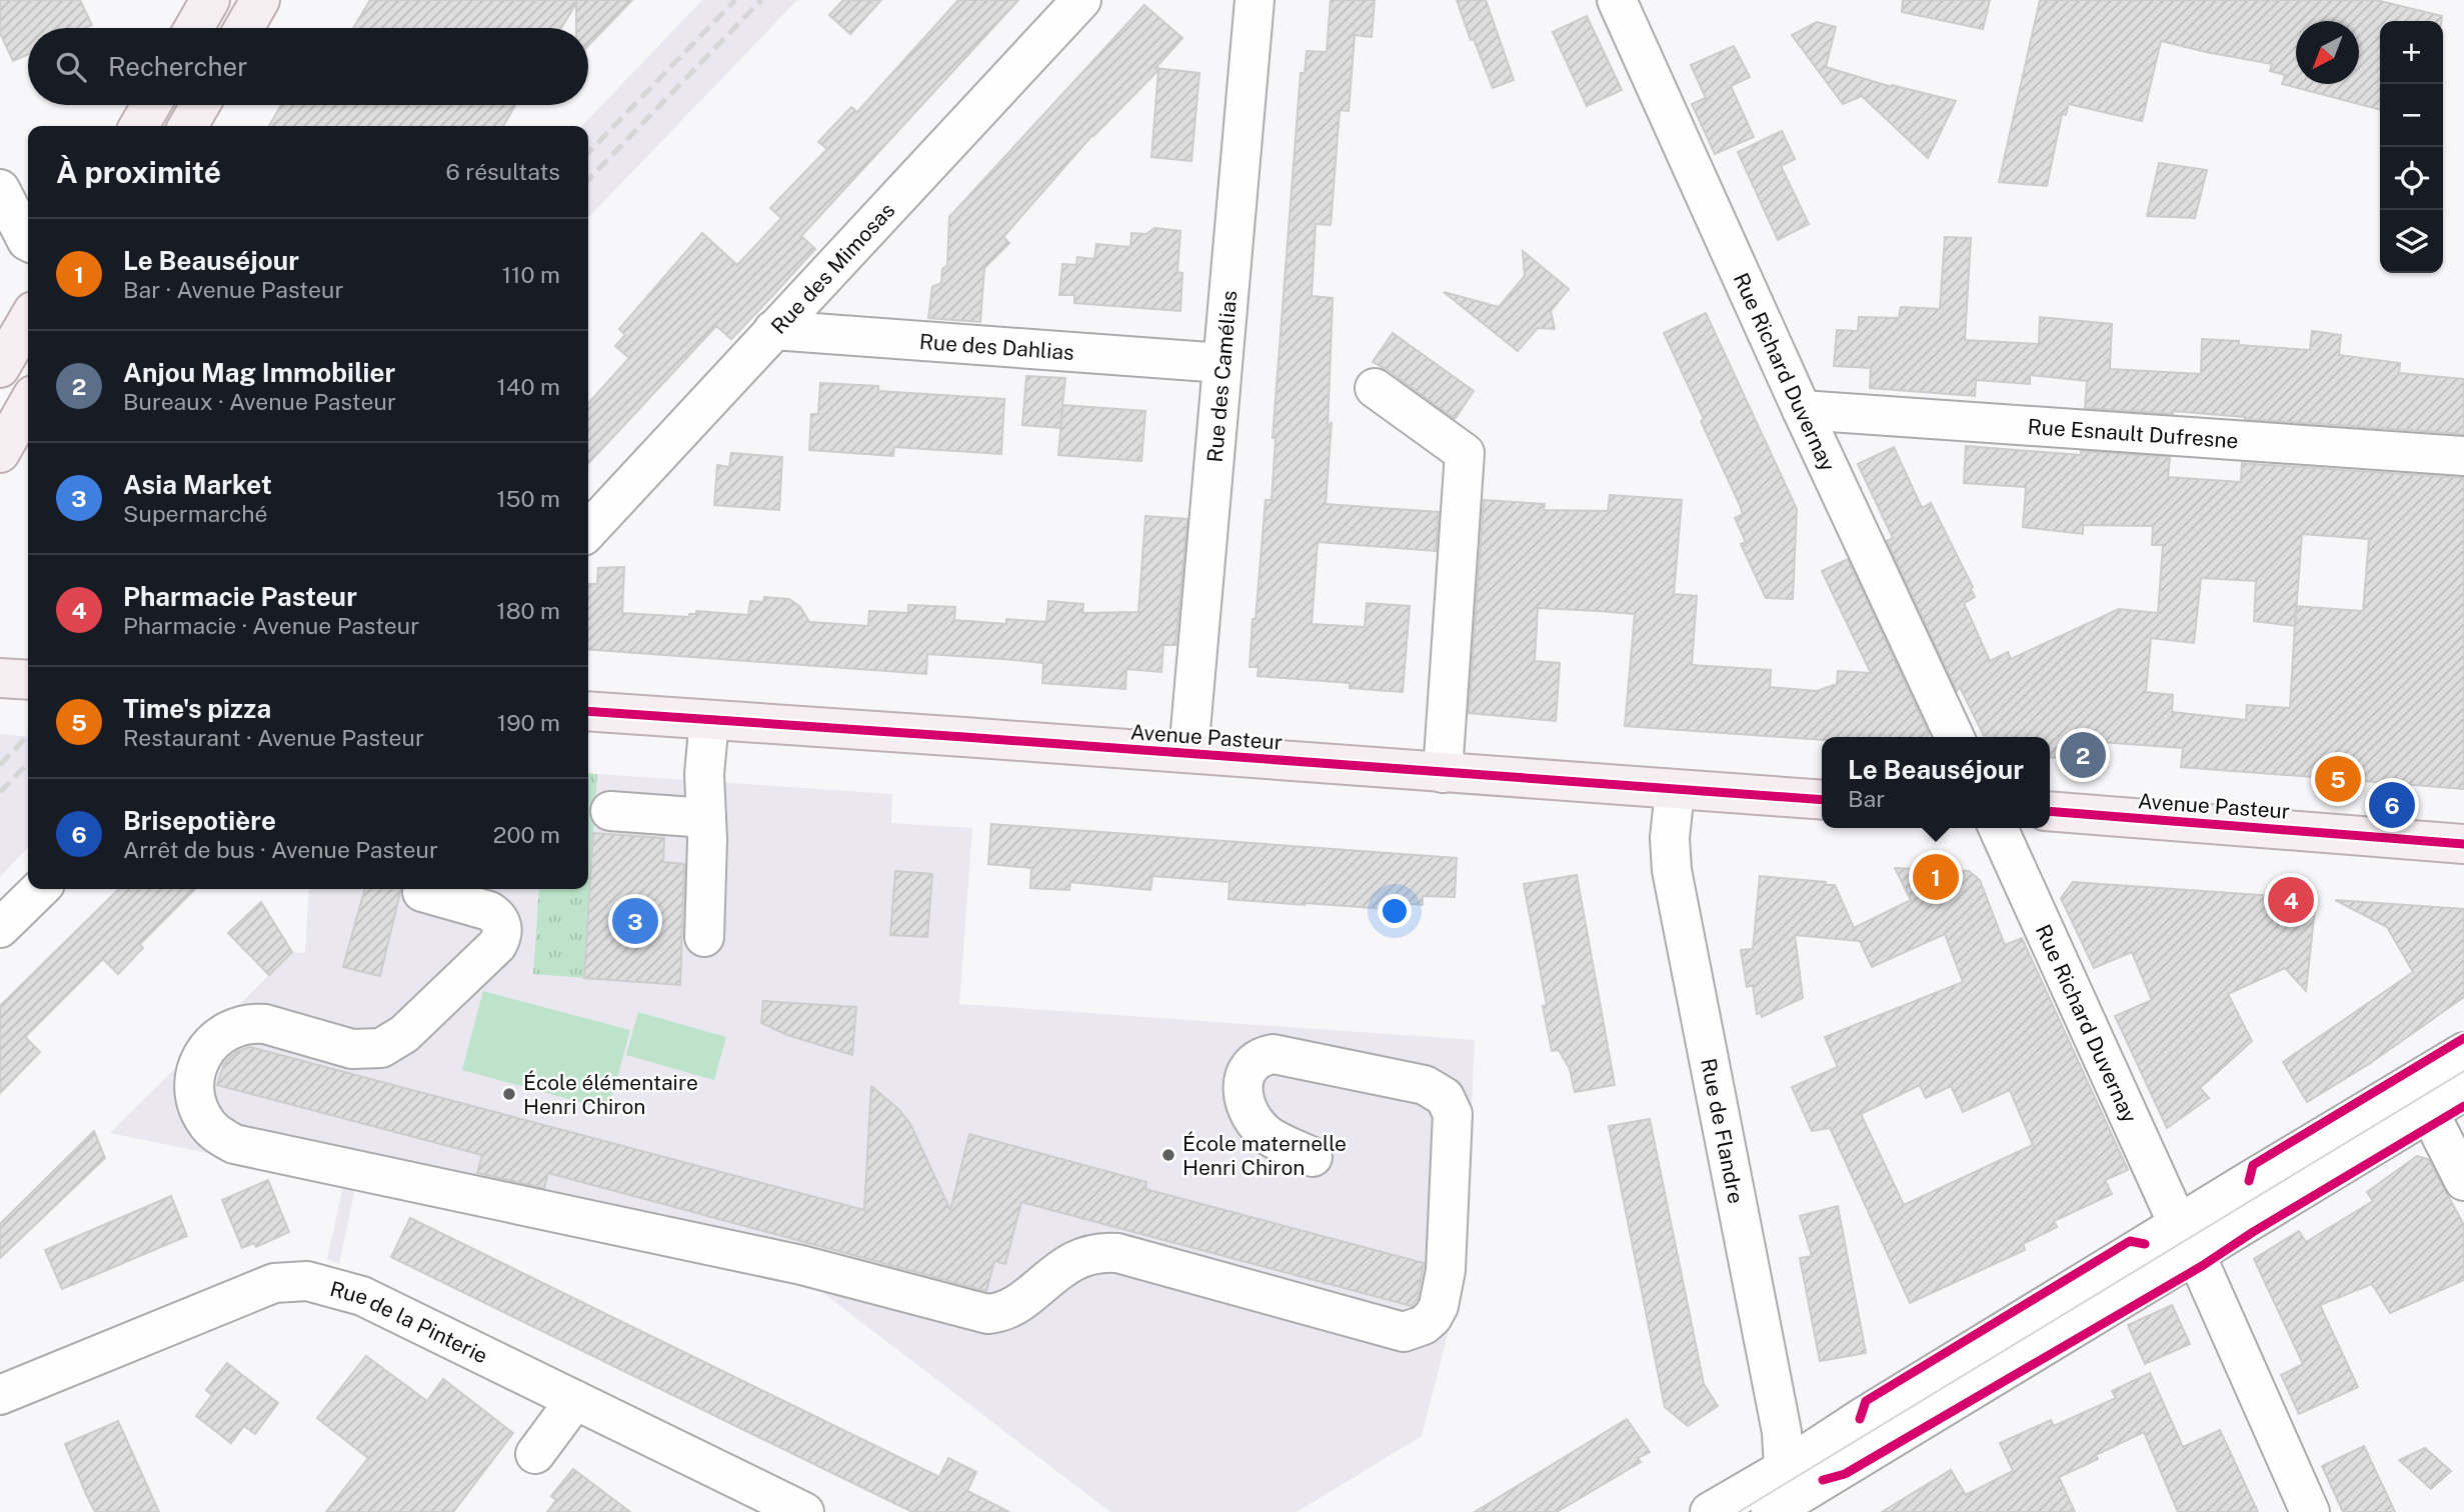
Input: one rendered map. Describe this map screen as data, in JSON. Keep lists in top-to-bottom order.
{
  "streets": {
    "main road": ["Avenue Pasteur"],
    "street": [
      "Rue des Mimosas",
      "Rue des Dahlias",
      "Rue Richard Duvernay",
      "Rue des Camélias",
      "Rue Esnault Dufresne",
      "Rue de Flandre",
      "Rue de la Pinterie"
    ]
  },
  "crossings": [
    ["Rue des Mimosas", "Rue des Dahlias"],
    ["Rue des Dahlias", "Rue des Camélias"],
    ["Rue Richard Duvernay", "Rue Esnault Dufresne"],
    ["Rue des Camélias", "Avenue Pasteur"],
    ["Avenue Pasteur", "Rue de Flandre"]
  ],
  "places": ["École élémentaire Henri Chiron", "École maternelle Henri Chiron"],
  "north": "bottom left",
  "page": {
    "map_buttons": ["+", "−"],
    "search": "Rechercher",
    "heading": ["À proximité", "6 résultats"],
    "list": [
      {
        "mark": "1",
        "name": "Le Beauséjour",
        "note": "Bar · Avenue Pasteur",
        "value": "110 m"
      },
      {
        "mark": "2",
        "name": "Anjou Mag Immobilier",
        "note": "Bureaux · Avenue Pasteur",
        "value": "140 m"
      },
      {
        "mark": "3",
        "name": "Asia Market",
        "note": "Supermarché",
        "value": "150 m"
      },
      {
        "mark": "4",
        "name": "Pharmacie Pasteur",
        "note": "Pharmacie · Avenue Pasteur",
        "value": "180 m"
      },
      {
        "mark": "5",
        "name": "Time's pizza",
        "note": "Restaurant · Avenue Pasteur",
        "value": "190 m"
      },
      {
        "mark": "6",
        "name": "Brisepotière",
        "note": "Arrêt de bus · Avenue Pasteur",
        "value": "200 m"
      }
    ],
    "pins": [
      "2",
      "5",
      "6",
      "1",
      "4",
      "3"
    ],
    "popup": ["Le Beauséjour", "Bar"]
  }
}
